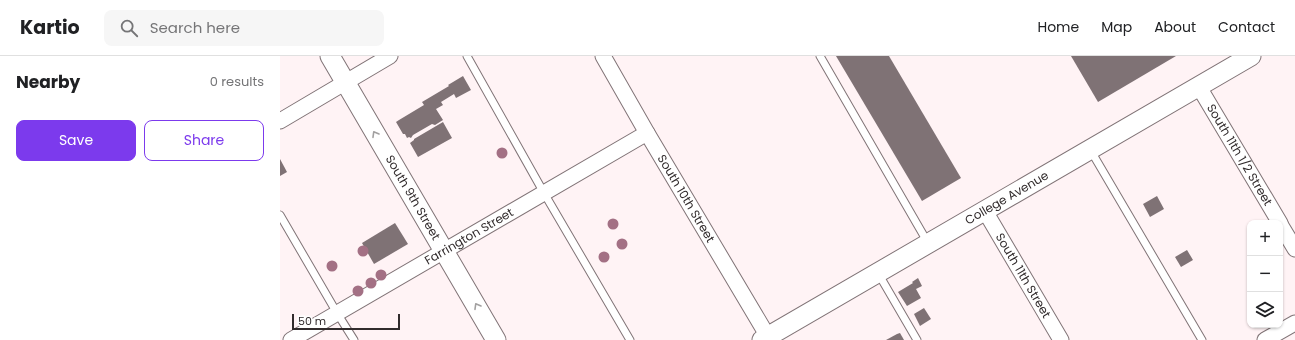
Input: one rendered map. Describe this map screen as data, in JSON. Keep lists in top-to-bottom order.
{
  "streets": {
    "street": [
      "South 11th 1/2 Street",
      "South 9th Street",
      "South 10th Street",
      "College Avenue",
      "Farrington Street",
      "South 11th Street"
    ]
  },
  "crossings": [
    ["South 11th 1/2 Street", "College Avenue"],
    ["South 9th Street", "Farrington Street"],
    ["South 10th Street", "College Avenue"],
    ["South 10th Street", "Farrington Street"],
    ["College Avenue", "South 11th Street"]
  ],
  "one_way": ["South 9th Street"],
  "scale_bar": "50 m",
  "page": {
    "header": "Kartio",
    "search": "Search here",
    "nav": [
      "Home",
      "Map",
      "About",
      "Contact"
    ],
    "heading": ["Nearby", "0 results"],
    "buttons": ["Save", "Share"],
    "map_buttons": ["+", "−"],
    "scale": "50 m"
  }
}
